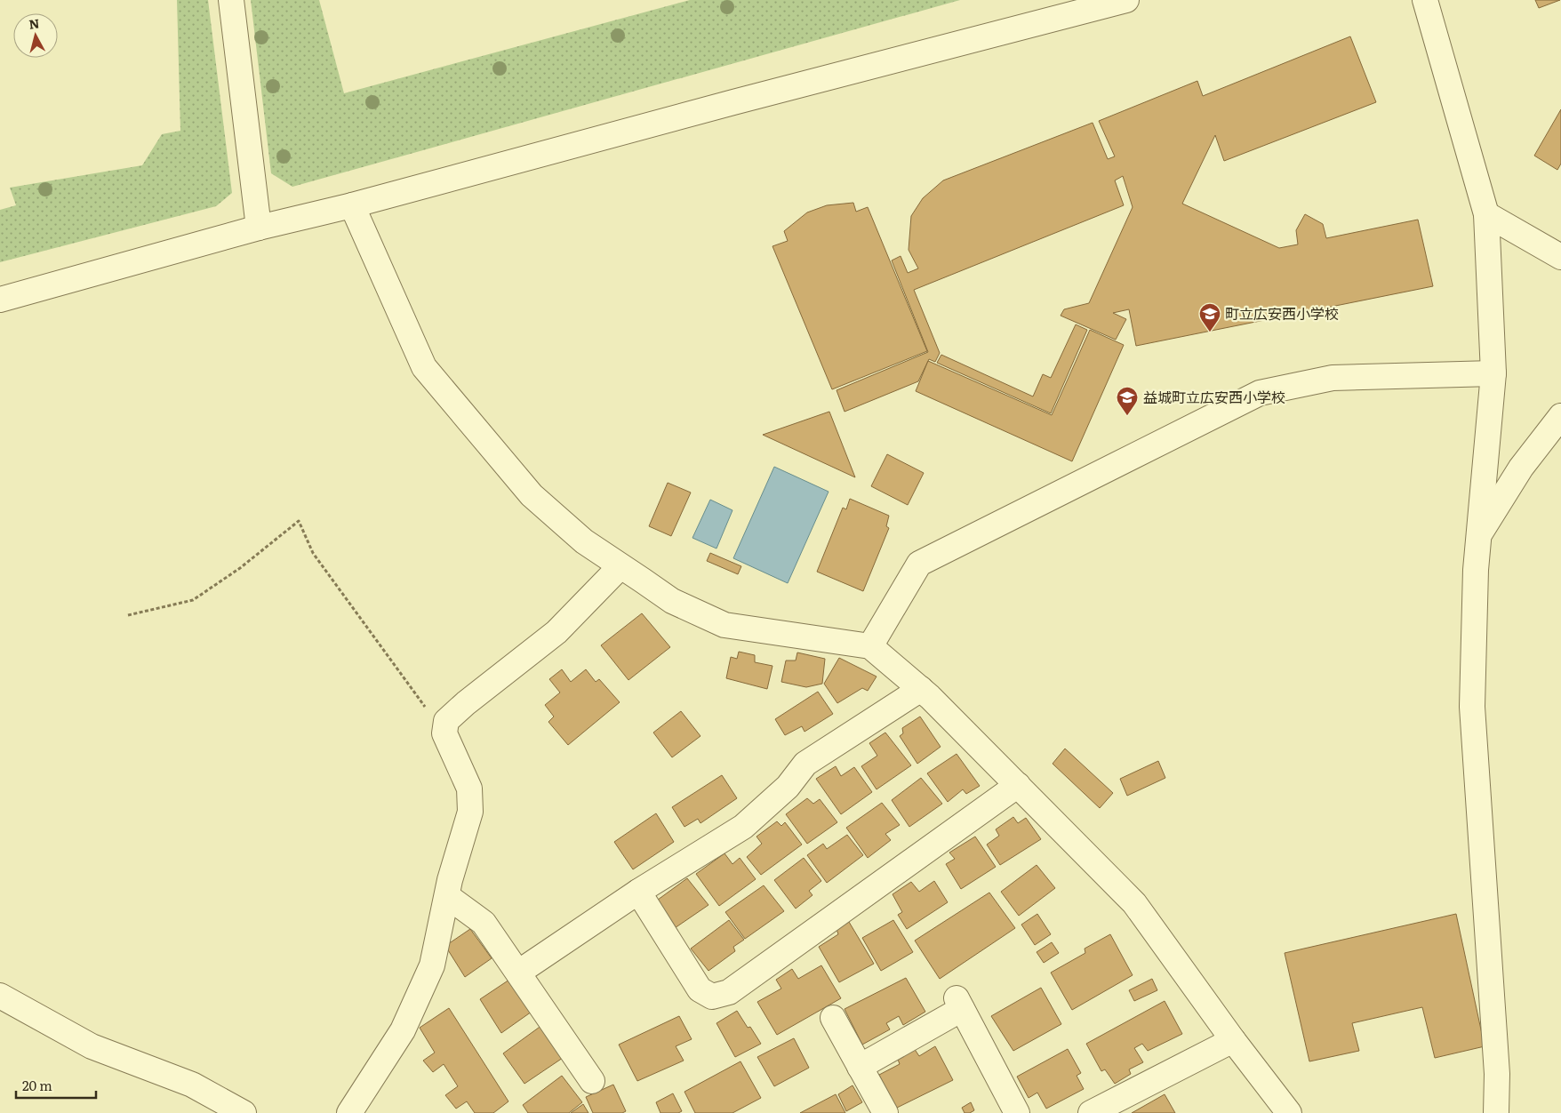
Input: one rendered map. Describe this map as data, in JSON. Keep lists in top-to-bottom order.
{
  "places": {
    "school or university": ["町立広安西小学校", "益城町立広安西小学校"]
  },
  "scale_bar": "20 m",
  "north": "top"
}
